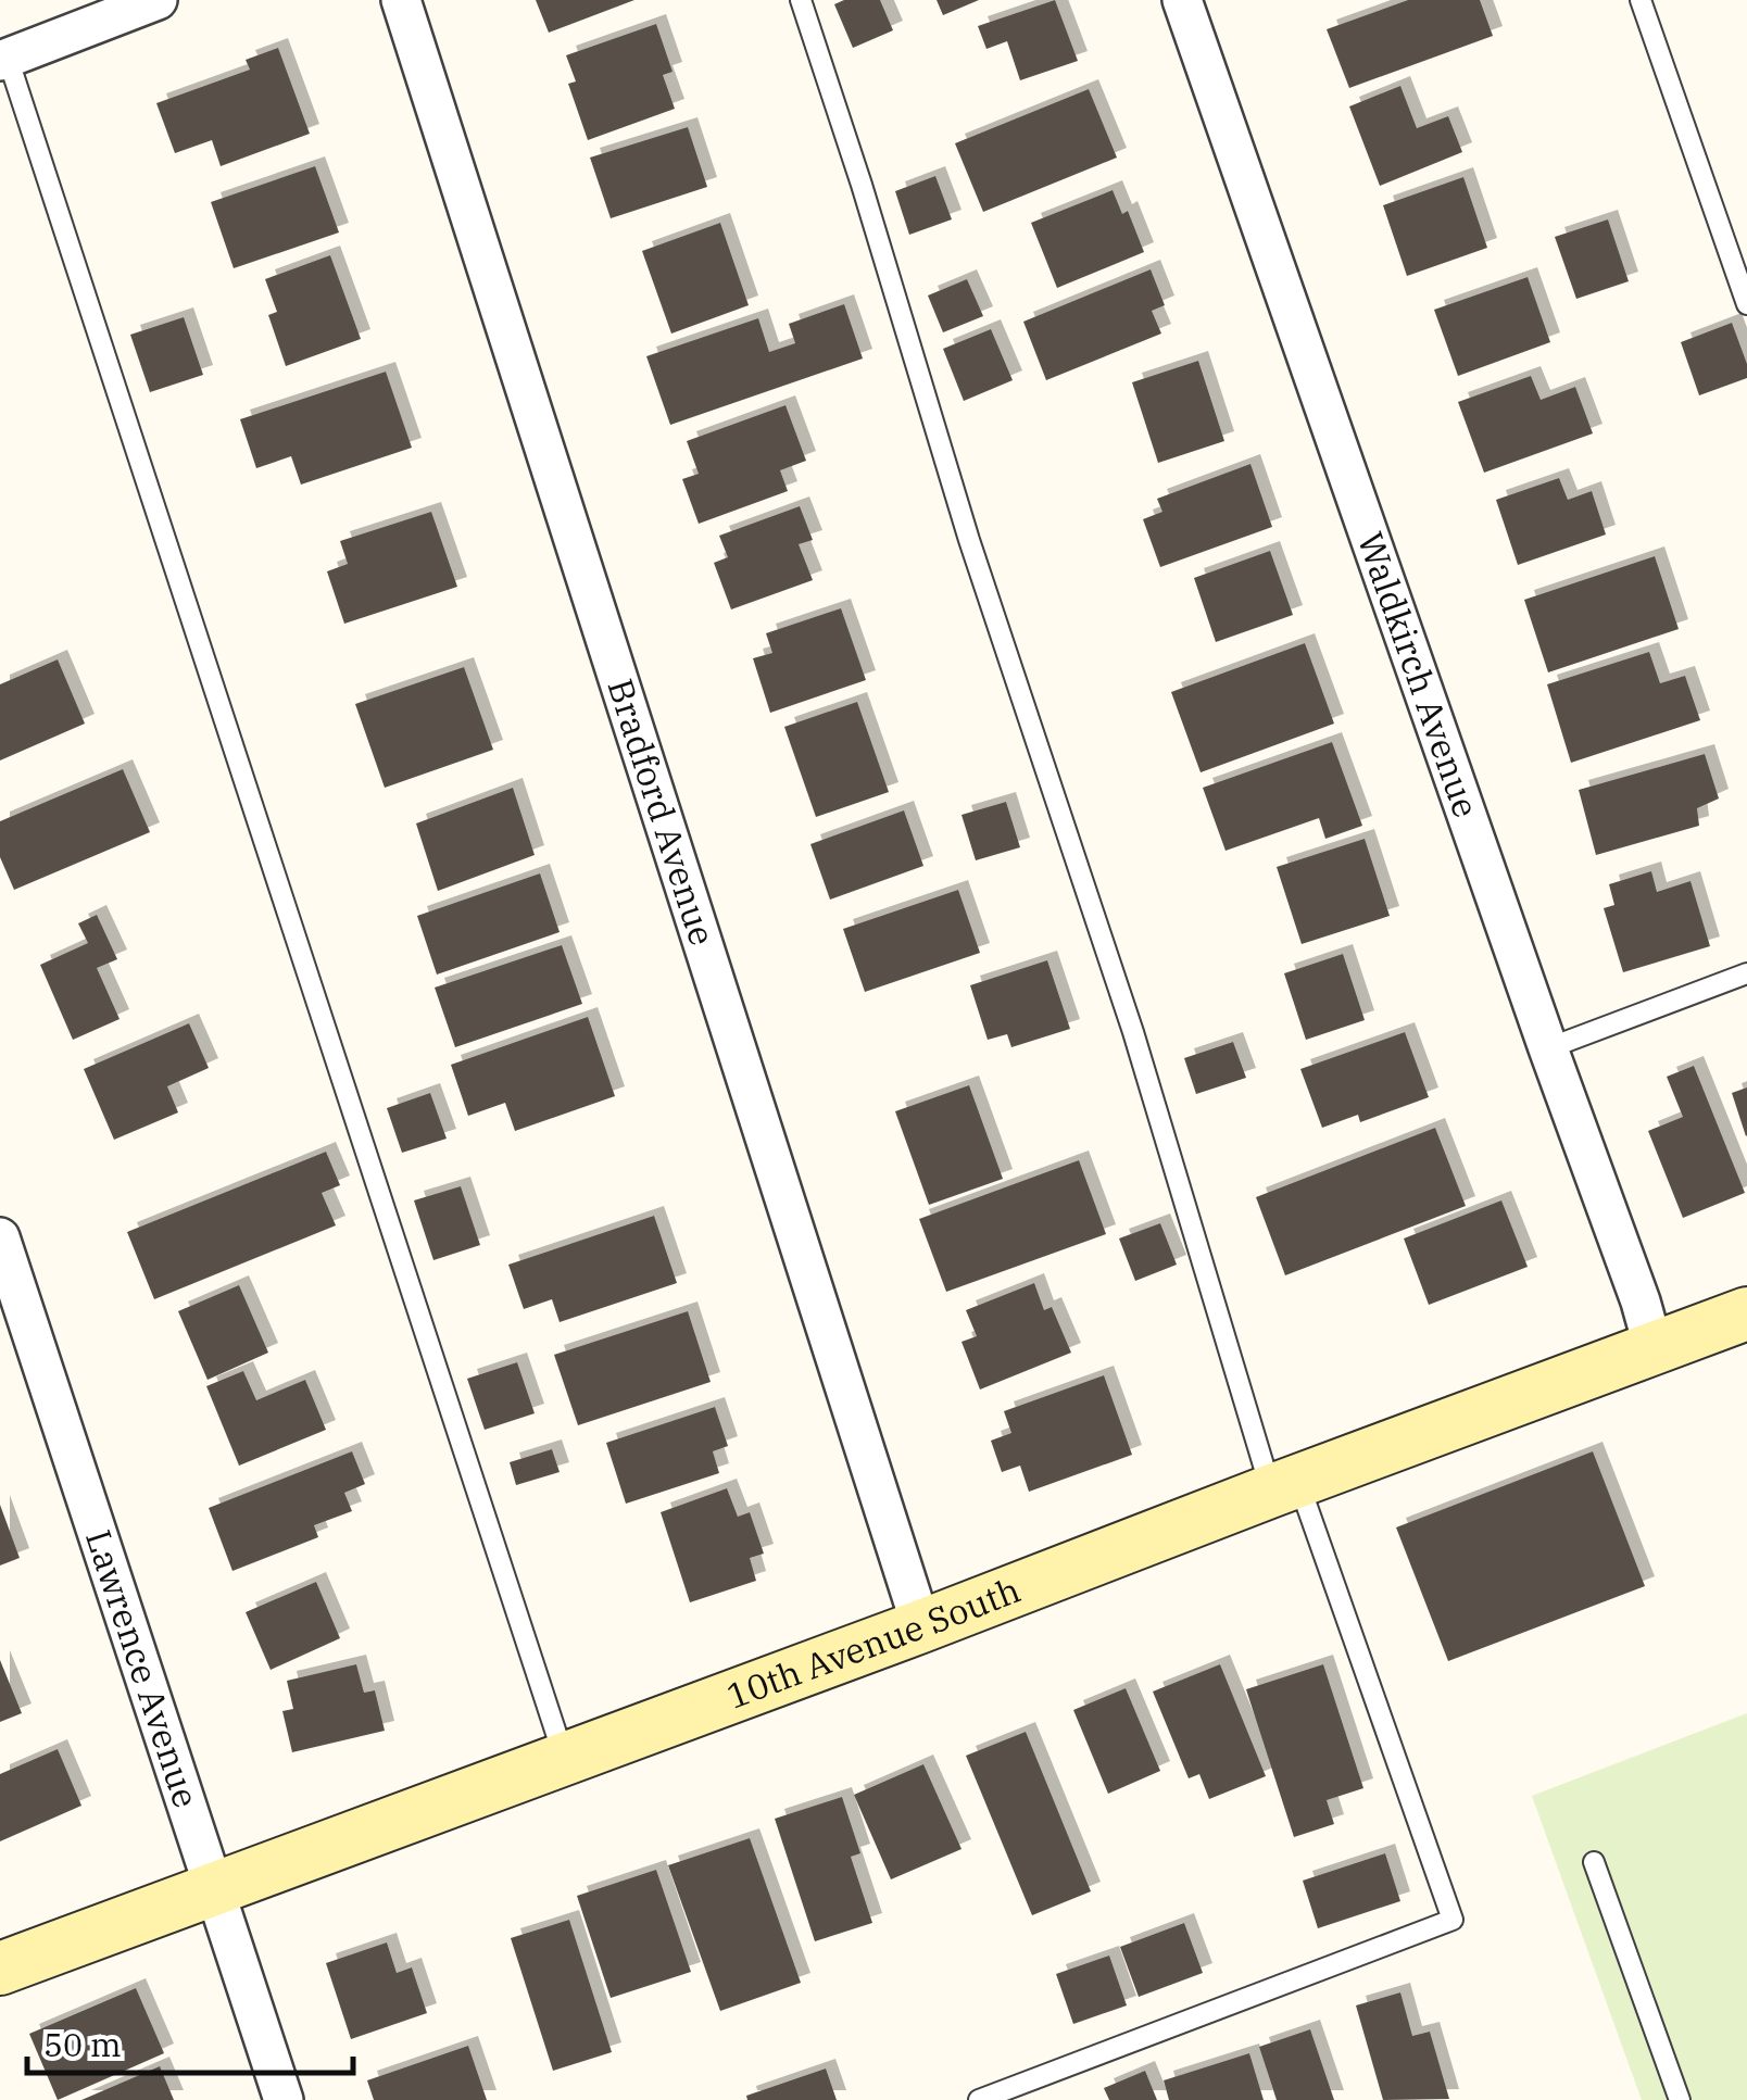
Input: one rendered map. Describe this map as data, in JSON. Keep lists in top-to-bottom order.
{
  "streets": {
    "street": [
      "Waldkirch Avenue",
      "Bradford Avenue",
      "10th Avenue South",
      "Lawrence Avenue"
    ]
  },
  "crossings": [
    ["Waldkirch Avenue", "10th Avenue South"],
    ["Bradford Avenue", "10th Avenue South"],
    ["10th Avenue South", "Lawrence Avenue"]
  ],
  "scale_bar": "50 m"
}
